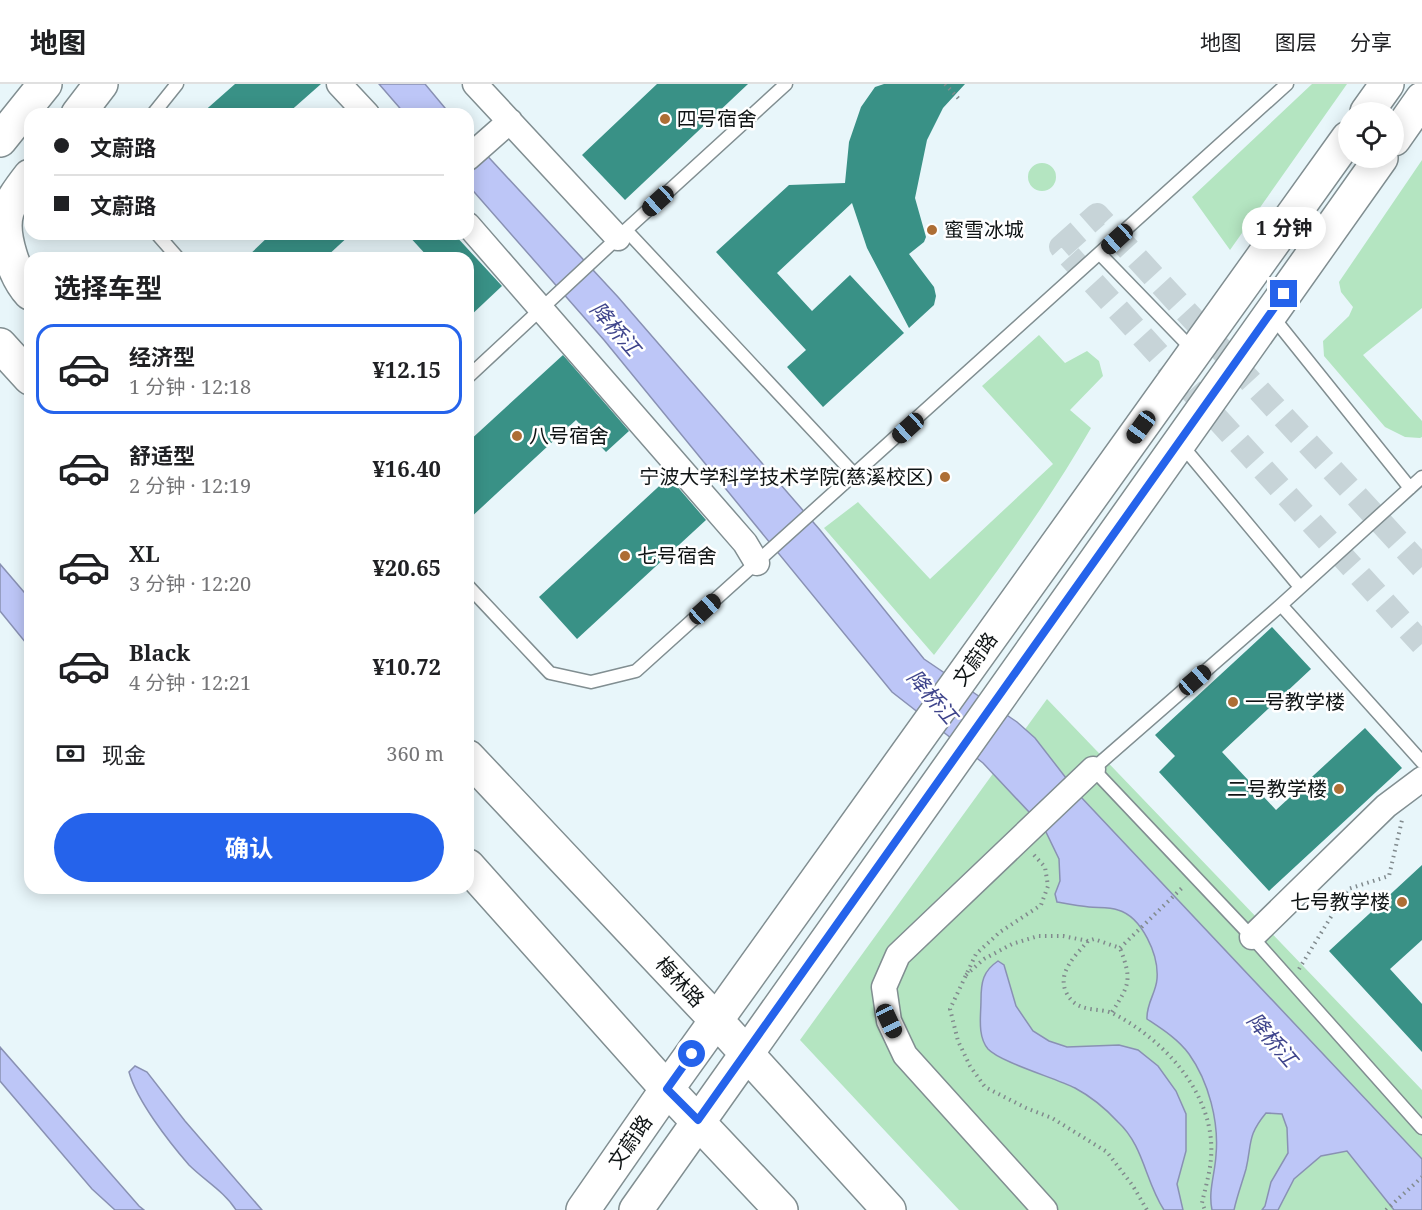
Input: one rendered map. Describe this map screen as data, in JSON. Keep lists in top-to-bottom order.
{
  "streets": {
    "main road": ["文蔚路", "梅林路"]
  },
  "crossings": [
    ["文蔚路", "梅林路"]
  ],
  "water": ["降桥江"],
  "places": [
    "四号宿舍",
    "蜜雪冰城",
    "八号宿舍",
    "宁波大学科学技术学院(慈溪校区)",
    "七号宿舍",
    "一号教学楼",
    "二号教学楼",
    "七号教学楼"
  ],
  "page": {
    "header": "地图",
    "nav": ["地图", "图层", "分享"],
    "banner": ["文蔚路", "文蔚路"],
    "bubble": "1 分钟",
    "heading": "选择车型",
    "list": [
      {
        "name": "经济型",
        "note": "1 分钟 · 12:18",
        "value": "¥12.15"
      },
      {
        "name": "舒适型",
        "note": "2 分钟 · 12:19",
        "value": "¥16.40"
      },
      {
        "name": "XL",
        "note": "3 分钟 · 12:20",
        "value": "¥20.65"
      },
      {
        "name": "Black",
        "note": "4 分钟 · 12:21",
        "value": "¥10.72"
      }
    ],
    "pay": ["现金", "360 m"],
    "buttons": "确认"
  }
}
